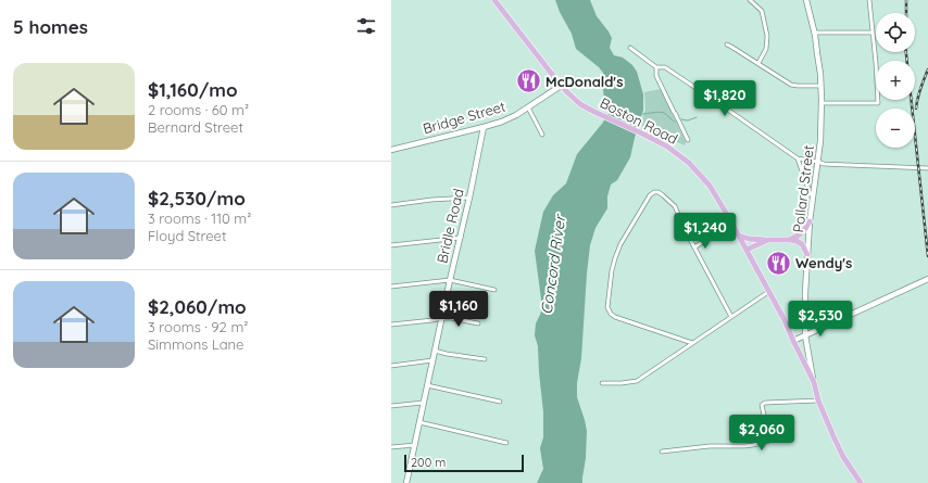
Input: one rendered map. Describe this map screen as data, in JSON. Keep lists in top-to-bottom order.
{
  "streets": {
    "main road": [
      "Bridge Street",
      "Boston Road",
      "Pollard Street",
      "Bridle Road"
    ]
  },
  "crossings": [
    ["Bridge Street", "Boston Road"],
    ["Bridge Street", "Bridle Road"],
    ["Boston Road", "Pollard Street"]
  ],
  "water": ["Concord River"],
  "places": {
    "restaurant": ["McDonald's", "Wendy's"]
  },
  "scale_bar": "200 m",
  "page": {
    "heading": "5 homes",
    "map_buttons": ["+", "−"],
    "list": [
      {
        "name": "$1,160/mo",
        "note": "2 rooms · 60 m² · Bernard Street"
      },
      {
        "name": "$2,530/mo",
        "note": "3 rooms · 110 m² · Floyd Street"
      },
      {
        "name": "$2,060/mo",
        "note": "3 rooms · 92 m² · Simmons Lane"
      }
    ],
    "price": [
      "$1,820",
      "$1,240",
      "$1,160",
      "$2,530",
      "$2,060"
    ],
    "scale": "200 m"
  }
}
